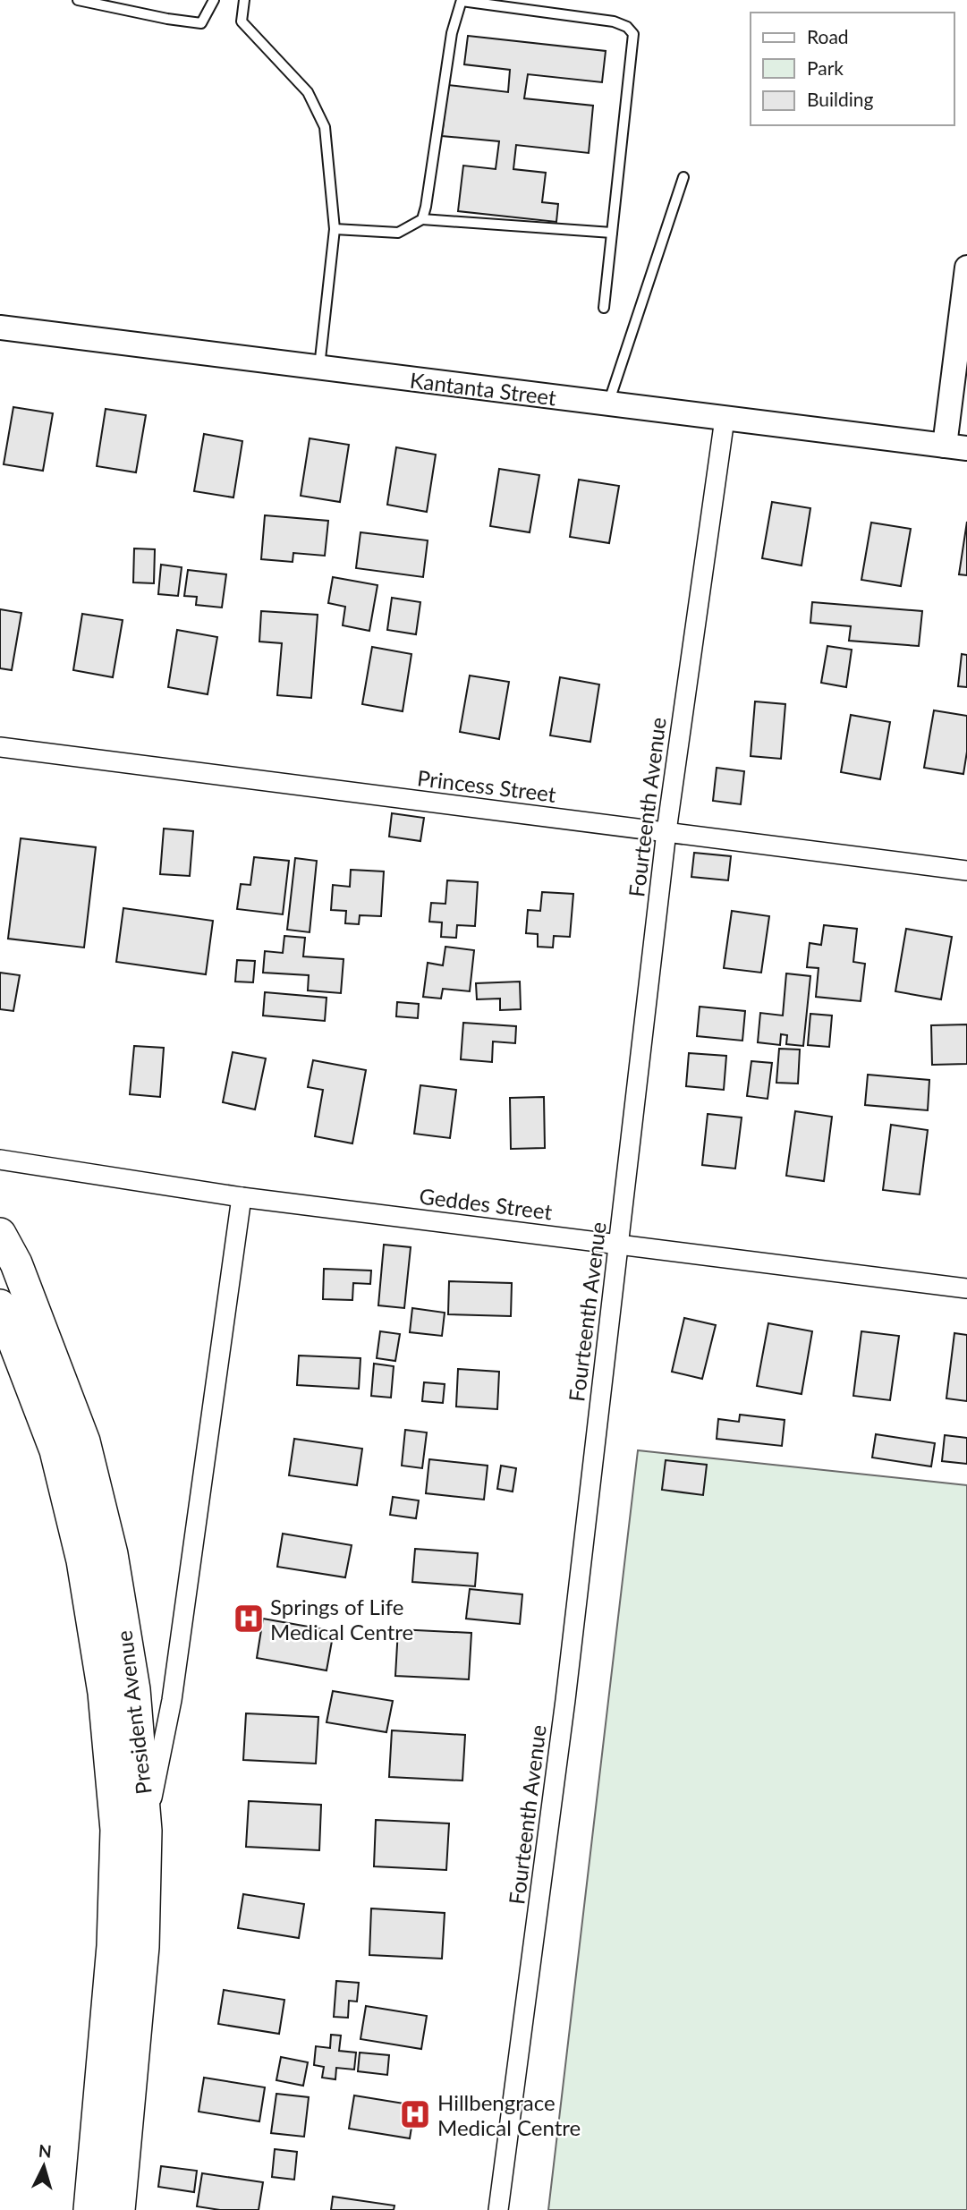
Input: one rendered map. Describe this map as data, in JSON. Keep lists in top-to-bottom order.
{
  "streets": {
    "highway": ["President Avenue"],
    "street": [
      "Kantanta Street",
      "Princess Street",
      "Fourteenth Avenue",
      "Geddes Street"
    ]
  },
  "crossings": [
    ["Kantanta Street", "Fourteenth Avenue"],
    ["Princess Street", "Fourteenth Avenue"],
    ["Fourteenth Avenue", "Geddes Street"]
  ],
  "places": {
    "hospital": ["Springs of Life Medical Centre", "Hillbengrace Medical Centre"]
  },
  "legend": ["Road", "Park", "Building"],
  "north": "top"
}
